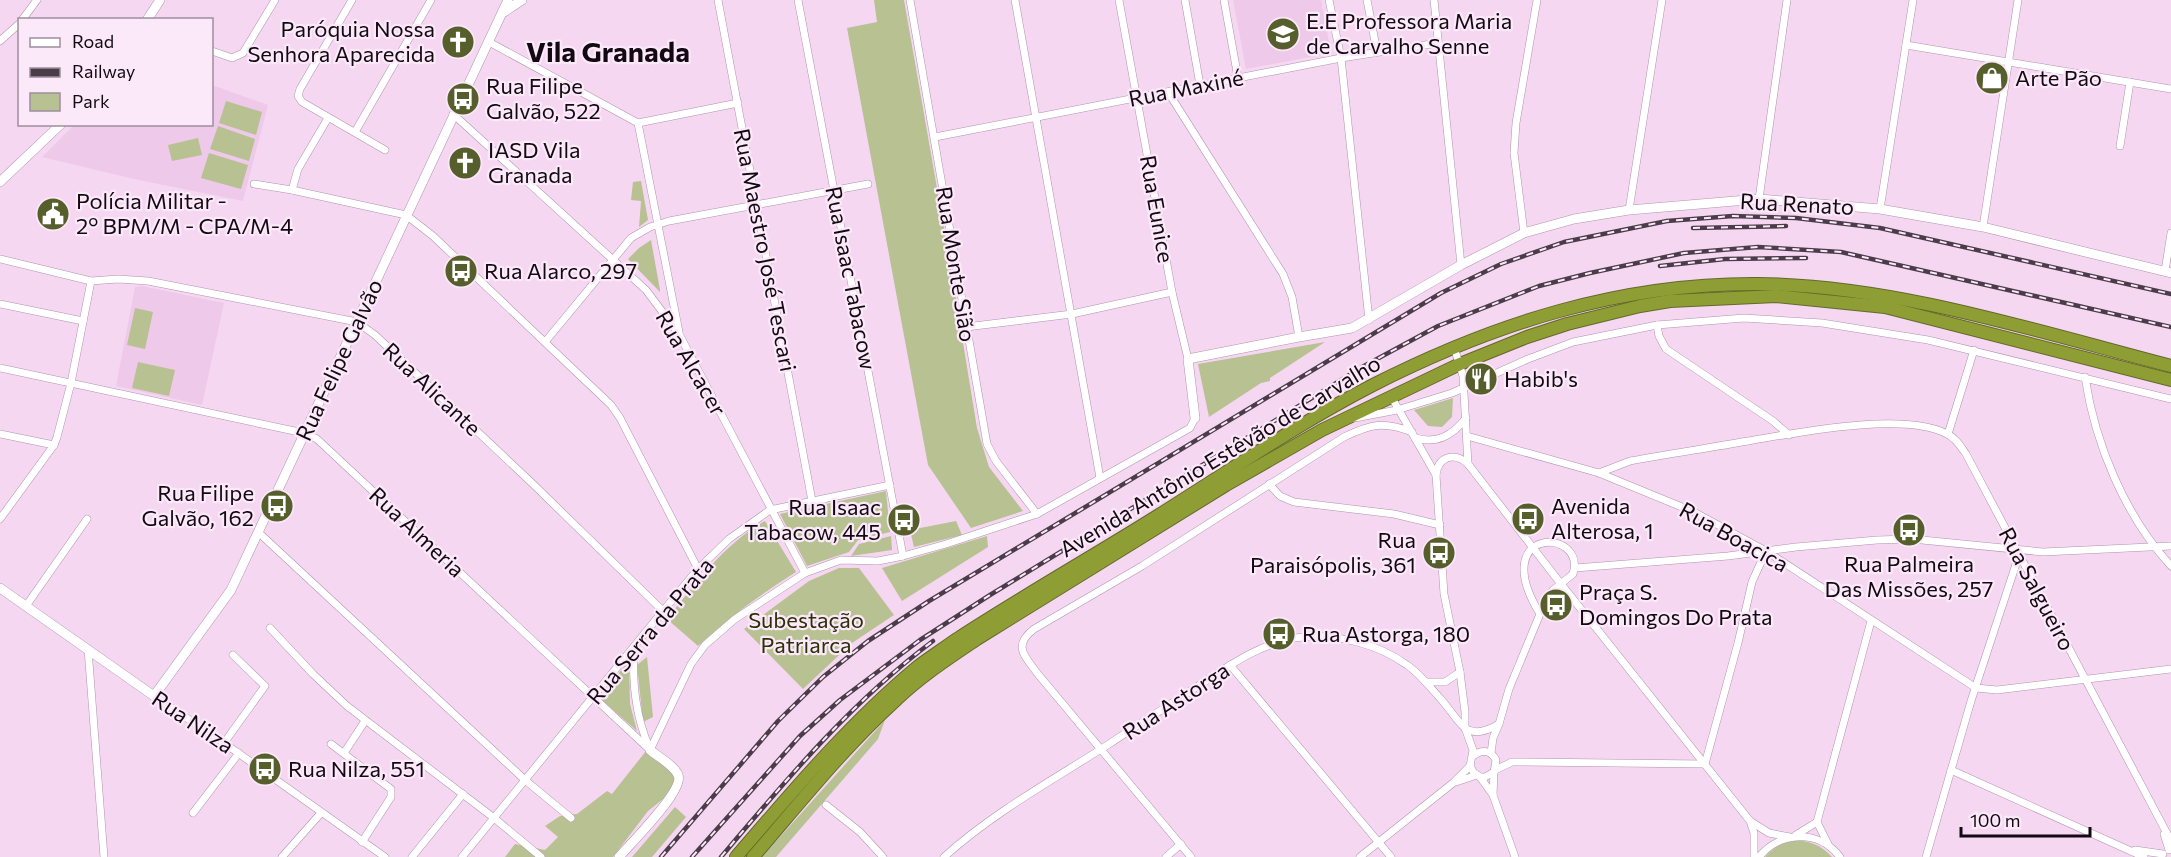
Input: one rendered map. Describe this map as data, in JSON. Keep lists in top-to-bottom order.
{
  "streets": {
    "highway": ["Avenida Antônio Estêvão de Carvalho"],
    "street": [
      "Rua Maxiné",
      "Rua Renato",
      "Rua Eunice",
      "Rua Maestro José Tescari",
      "Rua Monte Sião",
      "Rua Isaac Tabacow",
      "Rua Felipe Galvão",
      "Rua Alcacer",
      "Rua Alicante",
      "Rua Almeria",
      "Rua Boacica",
      "Rua Salgueiro",
      "Rua Serra da Prata",
      "Rua Astorga",
      "Rua Nilza"
    ]
  },
  "crossings": [
    ["Rua Maxiné", "Rua Eunice"],
    ["Rua Maxiné", "Rua Monte Sião"],
    ["Rua Renato", "Rua Eunice"],
    ["Rua Maestro José Tescari", "Rua Serra da Prata"],
    ["Rua Isaac Tabacow", "Rua Serra da Prata"],
    ["Rua Felipe Galvão", "Rua Alcacer"],
    ["Rua Felipe Galvão", "Rua Alicante"],
    ["Rua Felipe Galvão", "Rua Almeria"],
    ["Rua Felipe Galvão", "Rua Nilza"],
    ["Rua Alcacer", "Rua Serra da Prata"],
    ["Rua Alicante", "Rua Serra da Prata"],
    ["Rua Almeria", "Rua Serra da Prata"]
  ],
  "districts": ["Vila Granada"],
  "parks": ["Subestação Patriarca"],
  "places": {
    "school or university": ["E.E Professora Maria de Carvalho Senne"],
    "church": ["Paróquia Nossa Senhora Aparecida", "IASD Vila Granada"],
    "shop": ["Arte Pão"],
    "bus stop": [
      "Rua Filipe Galvão, 522",
      "Rua Alarco, 297",
      "Rua Filipe Galvão, 162",
      "Avenida Alterosa, 1",
      "Rua Isaac Tabacow, 445",
      "Rua Palmeira Das Missões, 257",
      "Rua Paraisópolis, 361",
      "Praça S. Domingos Do Prata",
      "Rua Astorga, 180",
      "Rua Nilza, 551"
    ],
    "public building": ["Polícia Militar - 2º BPM/M - CPA/M-4"],
    "restaurant": ["Habib's"]
  },
  "legend": ["Road", "Railway", "Park"],
  "scale_bar": "100 m"
}
